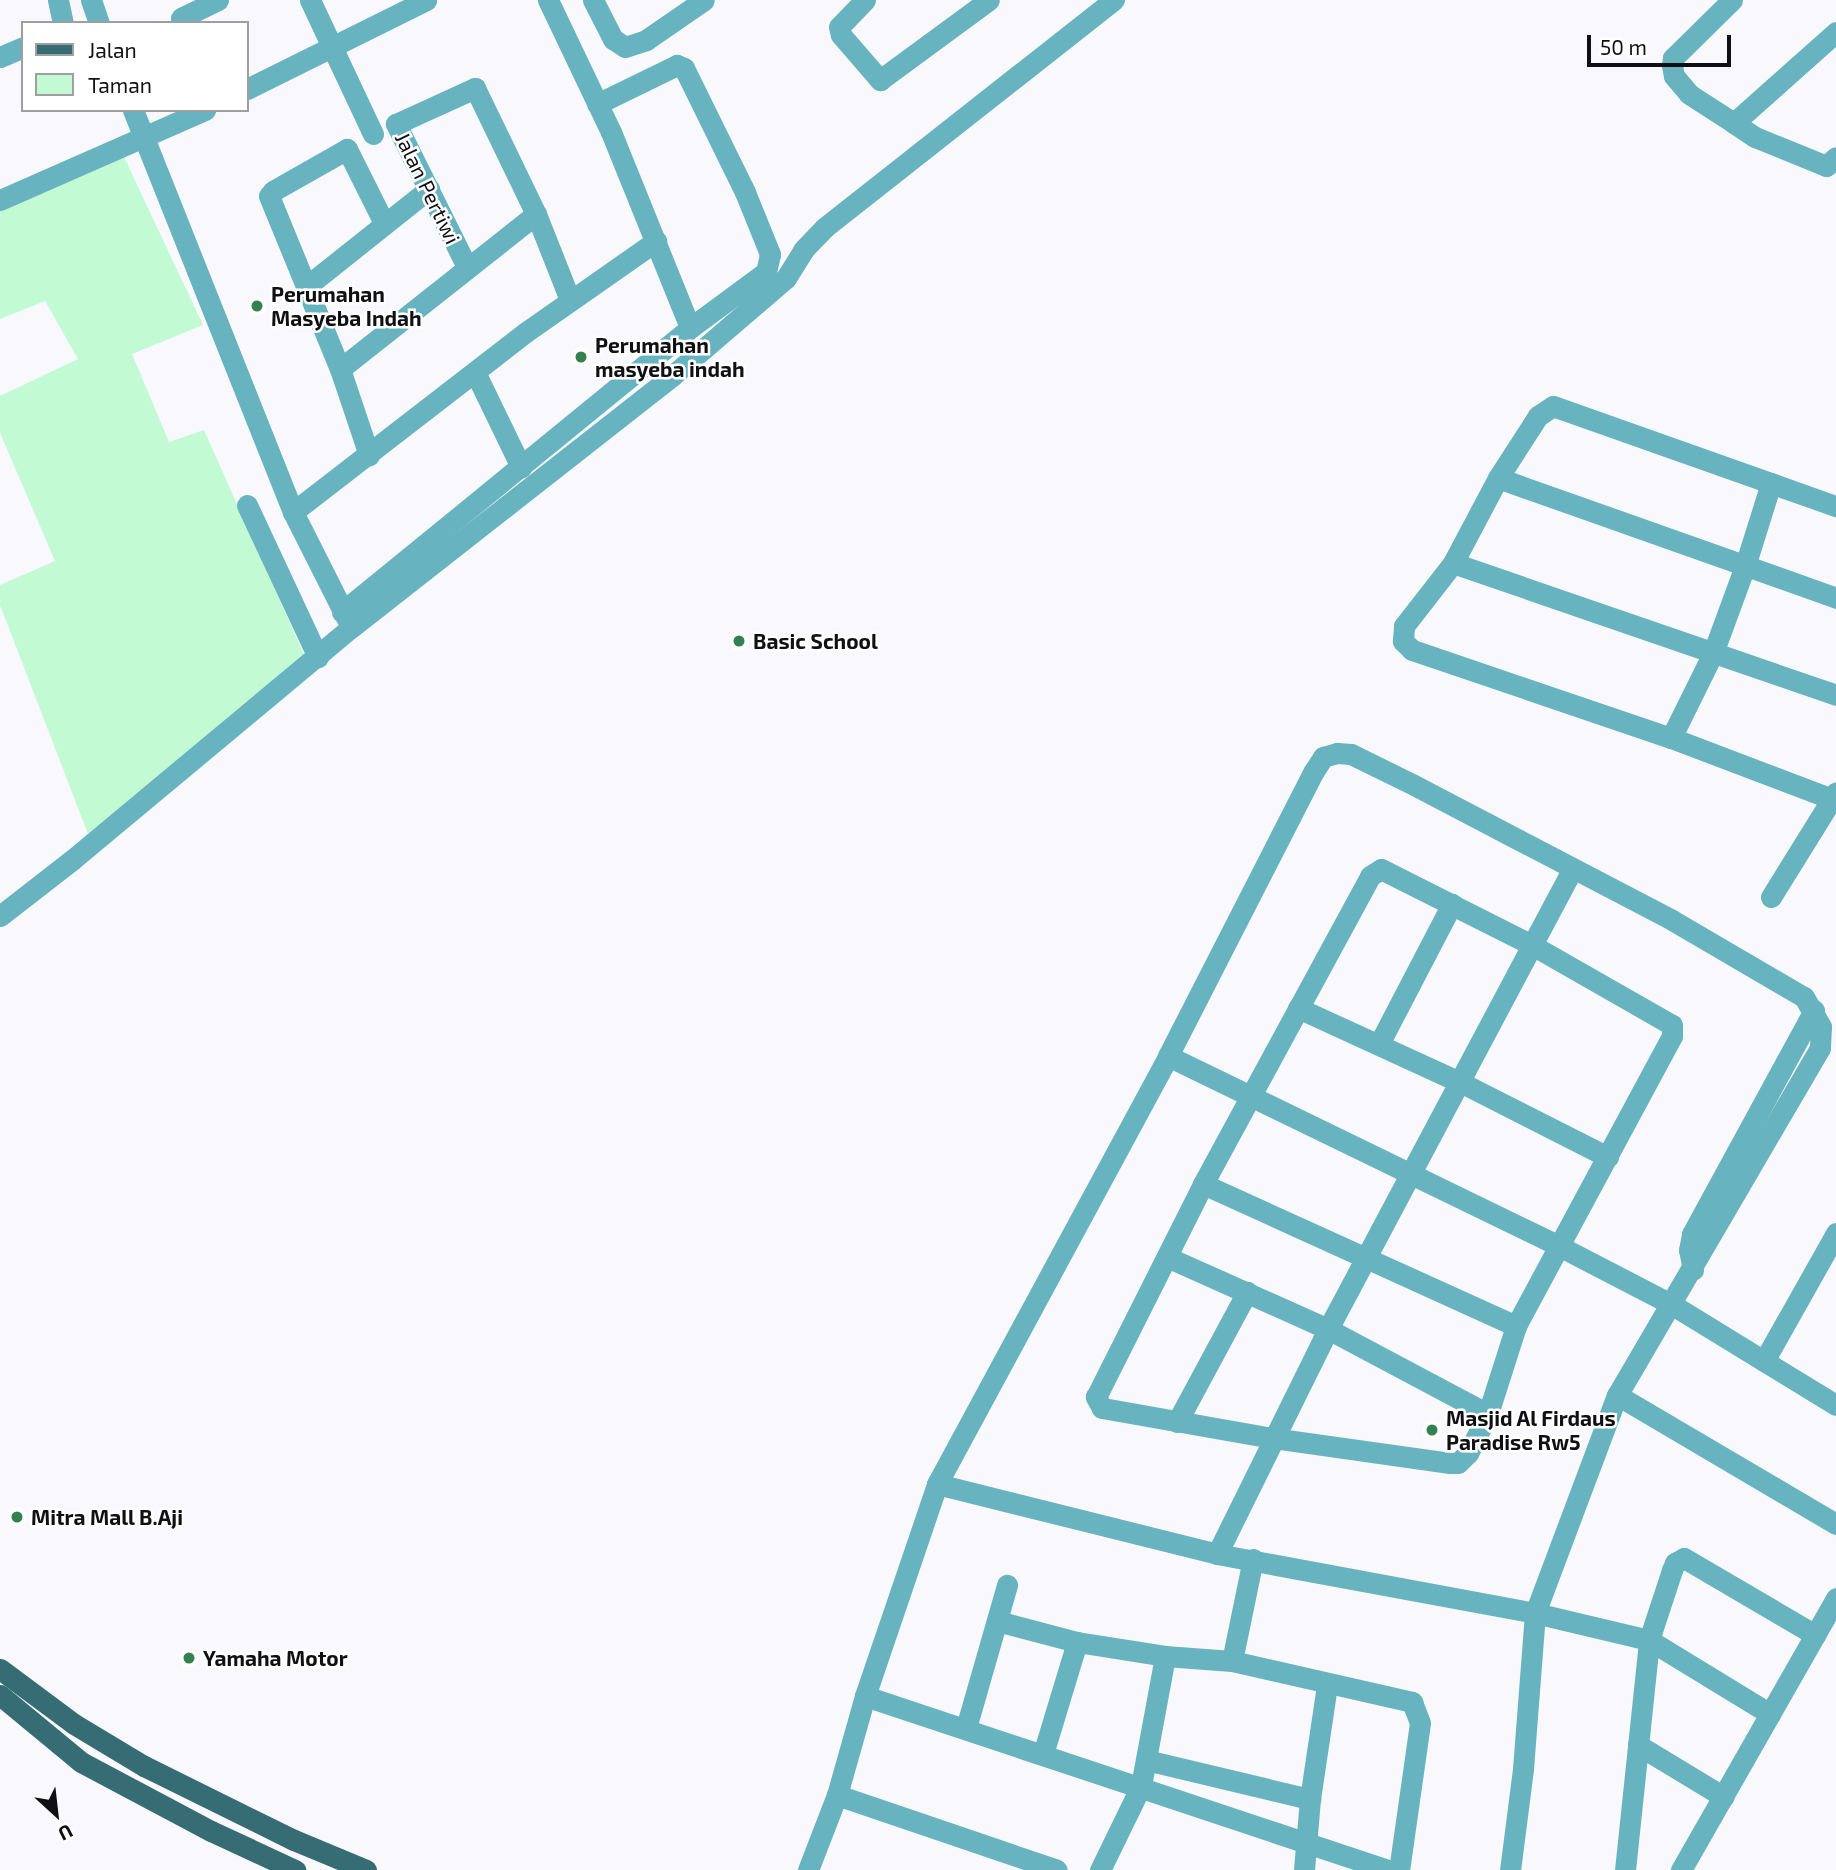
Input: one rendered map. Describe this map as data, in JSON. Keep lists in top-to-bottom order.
{
  "streets": {
    "street": ["Jalan Pertiwi"]
  },
  "places": [
    "Perumahan Masyeba Indah",
    "Perumahan masyeba indah",
    "Basic School",
    "Masjid Al Firdaus Paradise Rw5",
    "Mitra Mall B.Aji",
    "Yamaha Motor"
  ],
  "legend": ["Jalan", "Taman"],
  "scale_bar": "50 m",
  "north": "bottom right"
}
